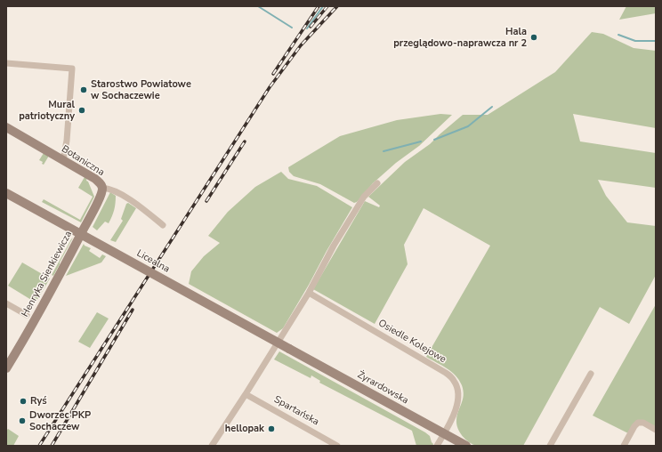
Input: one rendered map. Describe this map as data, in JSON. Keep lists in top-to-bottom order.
{
  "streets": {
    "main road": [
      "Botaniczna",
      "Licealna",
      "Henryka Sienkiewicza",
      "Żyrardowska"
    ],
    "street": ["Osiedle Kolejowe", "Spartańska"]
  },
  "crossings": [
    ["Botaniczna", "Henryka Sienkiewicza"],
    ["Licealna", "Żyrardowska"],
    ["Osiedle Kolejowe", "Żyrardowska"]
  ],
  "places": [
    "Hala przeglądowo-naprawcza nr 2",
    "Starostwo Powiatowe w Sochaczewie",
    "Mural patriotyczny",
    "Ryś",
    "Dworzec PKP Sochaczew",
    "hellopak"
  ]
}
